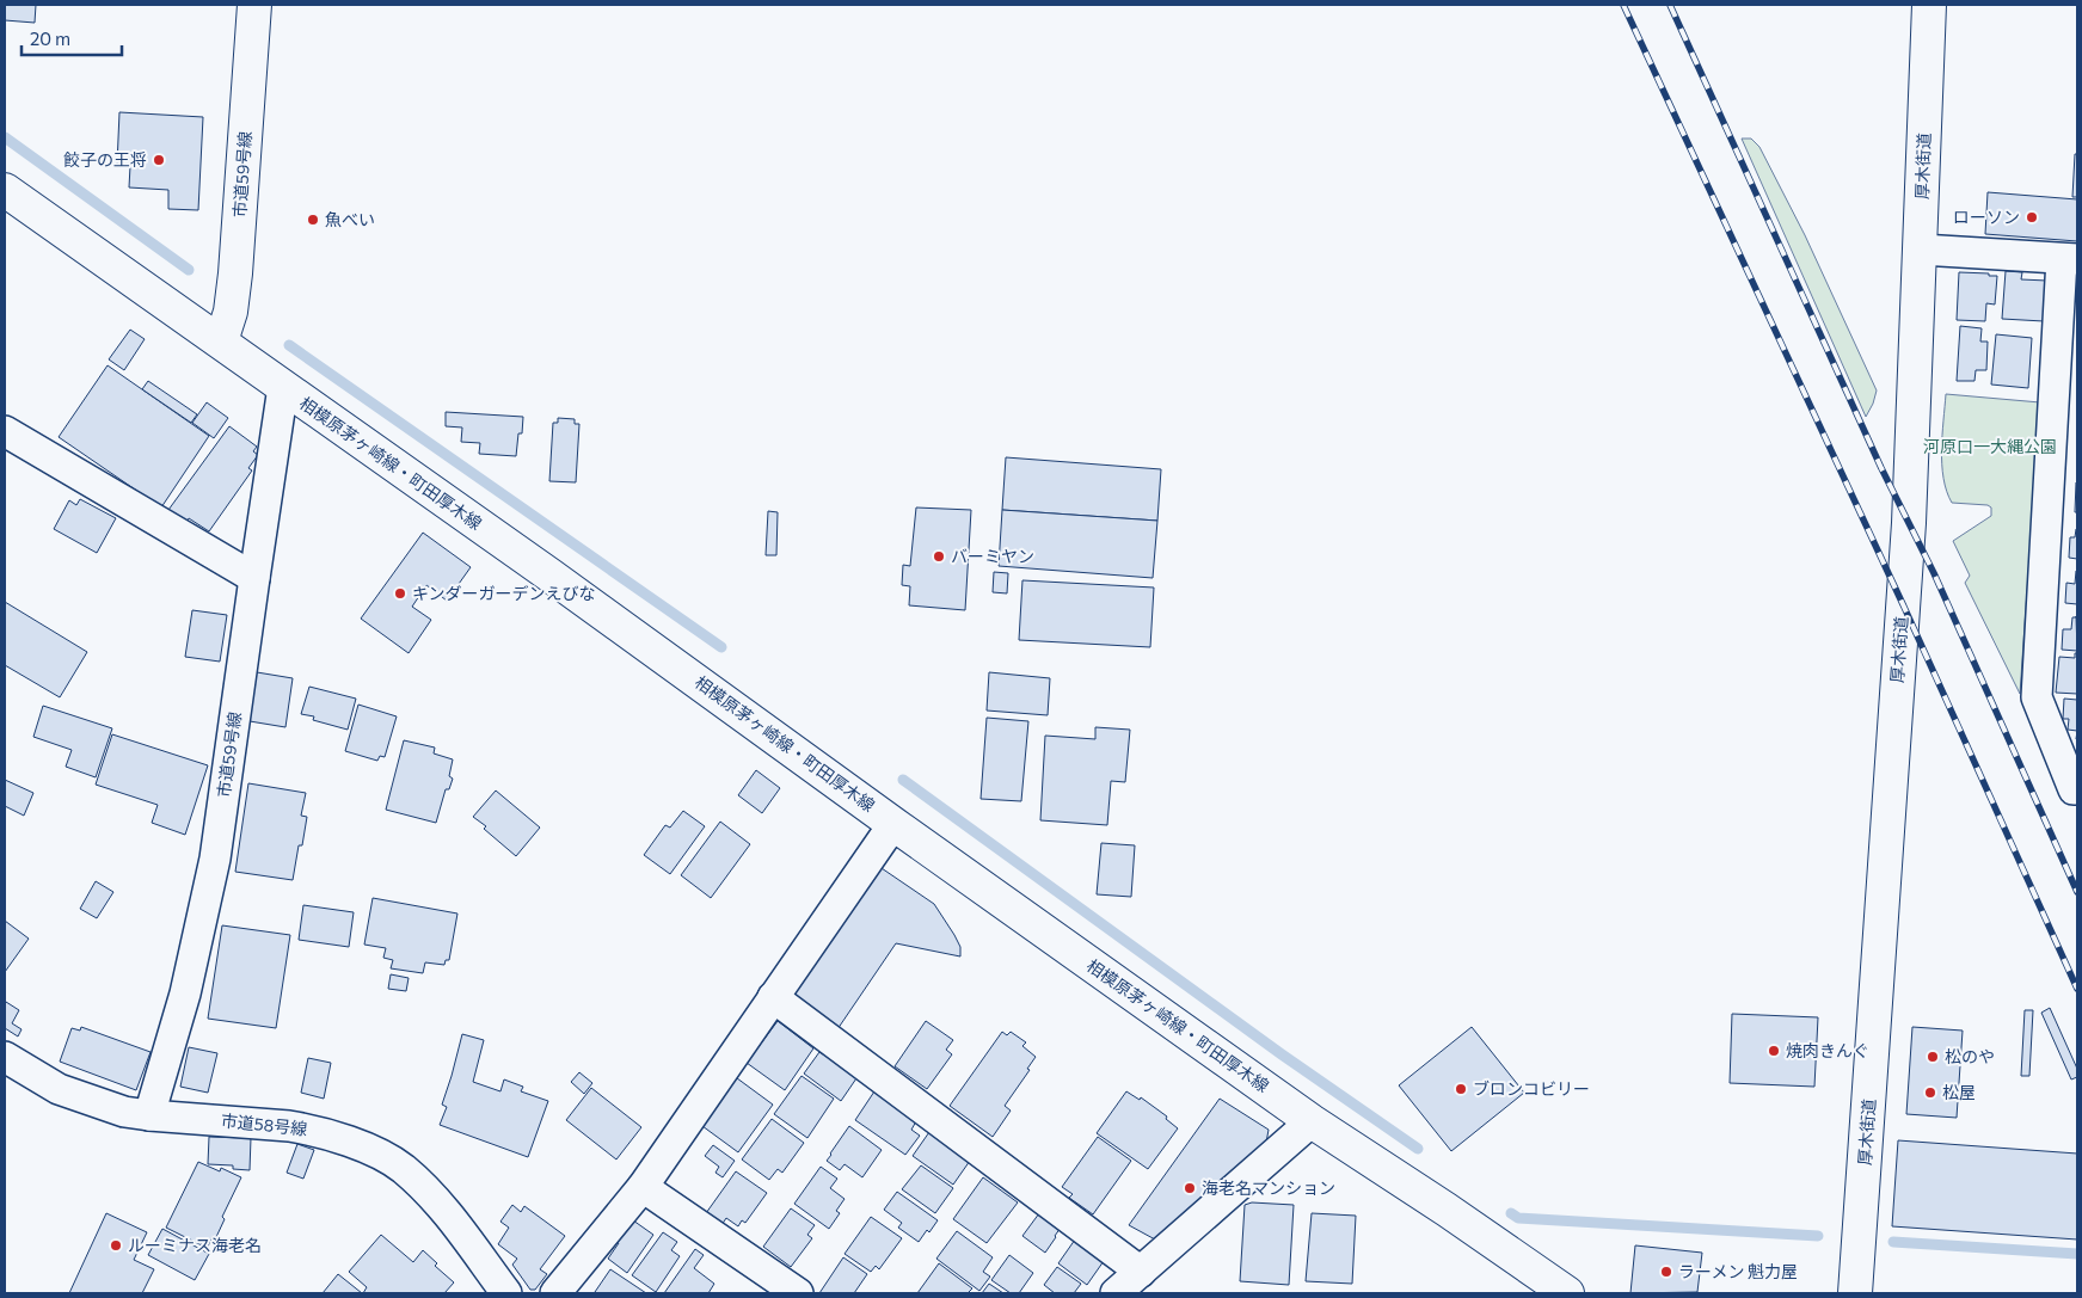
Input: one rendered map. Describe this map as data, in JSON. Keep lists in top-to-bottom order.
{
  "streets": {
    "main road": ["厚木街道", "市道59号線", "相模原茅ヶ崎線・町田厚木線"],
    "street": ["市道58号線"]
  },
  "crossings": [
    ["市道59号線", "相模原茅ヶ崎線・町田厚木線"],
    ["市道59号線", "市道58号線"]
  ],
  "parks": ["河原口一大縄公園"],
  "places": [
    "餃子の王将",
    "ローソン",
    "魚べい",
    "バーミヤン",
    "キンダーガーデンえびな",
    "焼肉きんぐ",
    "松のや",
    "ブロンコビリー",
    "松屋",
    "海老名マンション",
    "ルーミナス海老名",
    "ラーメン 魁力屋"
  ],
  "scale_bar": "20 m"
}
